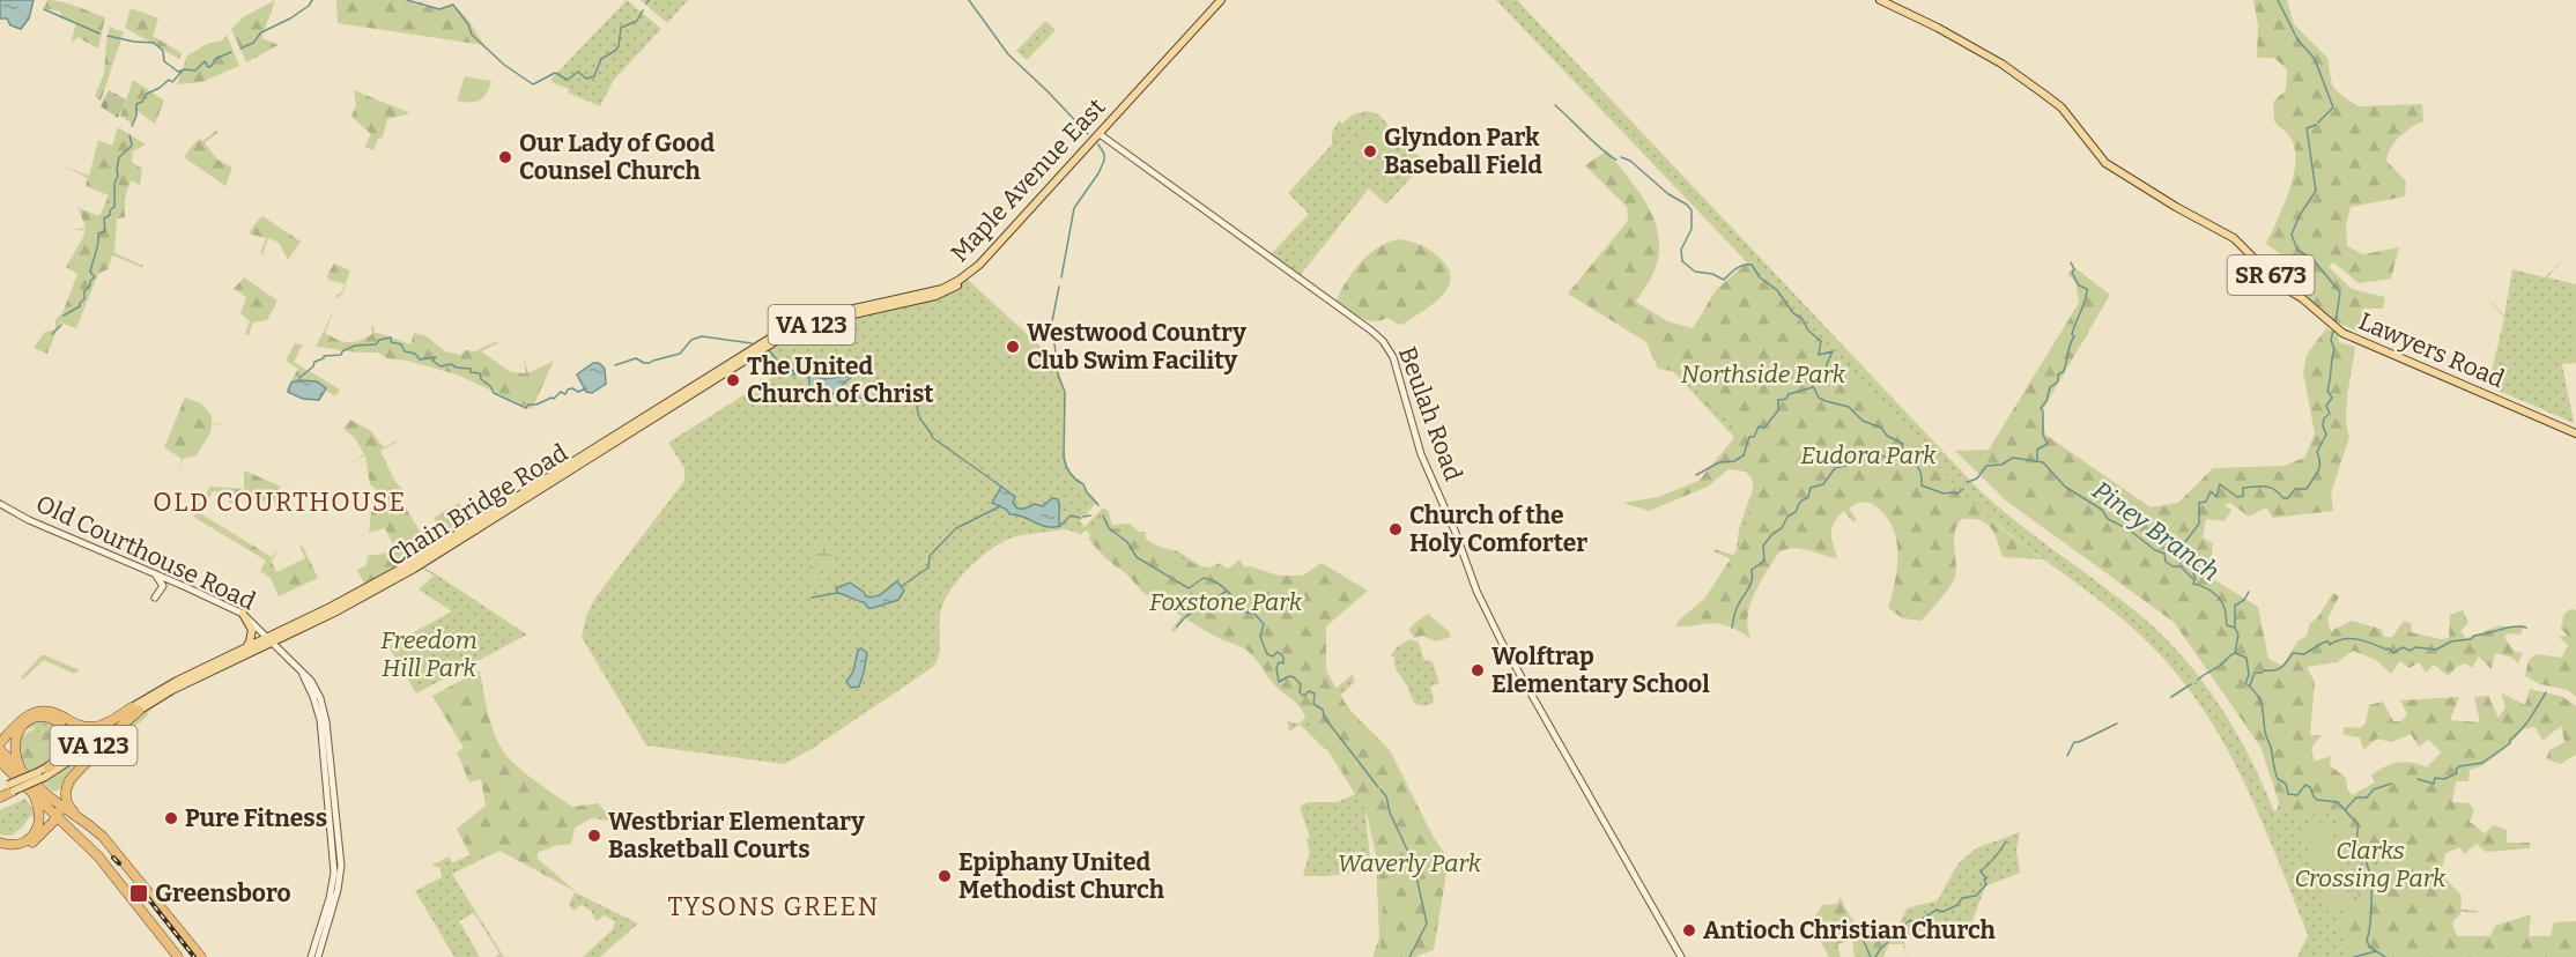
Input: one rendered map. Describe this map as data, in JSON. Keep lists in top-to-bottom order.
{
  "streets": {
    "main road": [
      "Maple Avenue East",
      "SR 673",
      "VA 123",
      "Lawyers Road",
      "Beulah Road",
      "Chain Bridge Road",
      "Old Courthouse Road"
    ]
  },
  "crossings": [
    ["Maple Avenue East", "Beulah Road"],
    ["Maple Avenue East", "Chain Bridge Road"],
    ["Chain Bridge Road", "Old Courthouse Road"]
  ],
  "districts": ["OLD COURTHOUSE", "TYSONS GREEN"],
  "water": ["Piney Branch"],
  "parks": [
    "Northside Park",
    "Eudora Park",
    "Foxstone Park",
    "Freedom Hill Park",
    "Clarks Crossing Park",
    "Waverly Park"
  ],
  "places": {
    "other": [
      "Glyndon Park Baseball Field",
      "Our Lady of Good Counsel Church",
      "Westwood Country Club Swim Facility",
      "The United Church of Christ",
      "Church of the Holy Comforter",
      "Wolftrap Elementary School",
      "Pure Fitness",
      "Westbriar Elementary Basketball Courts",
      "Epiphany United Methodist Church",
      "Antioch Christian Church"
    ],
    "transit": ["Greensboro"]
  }
}
